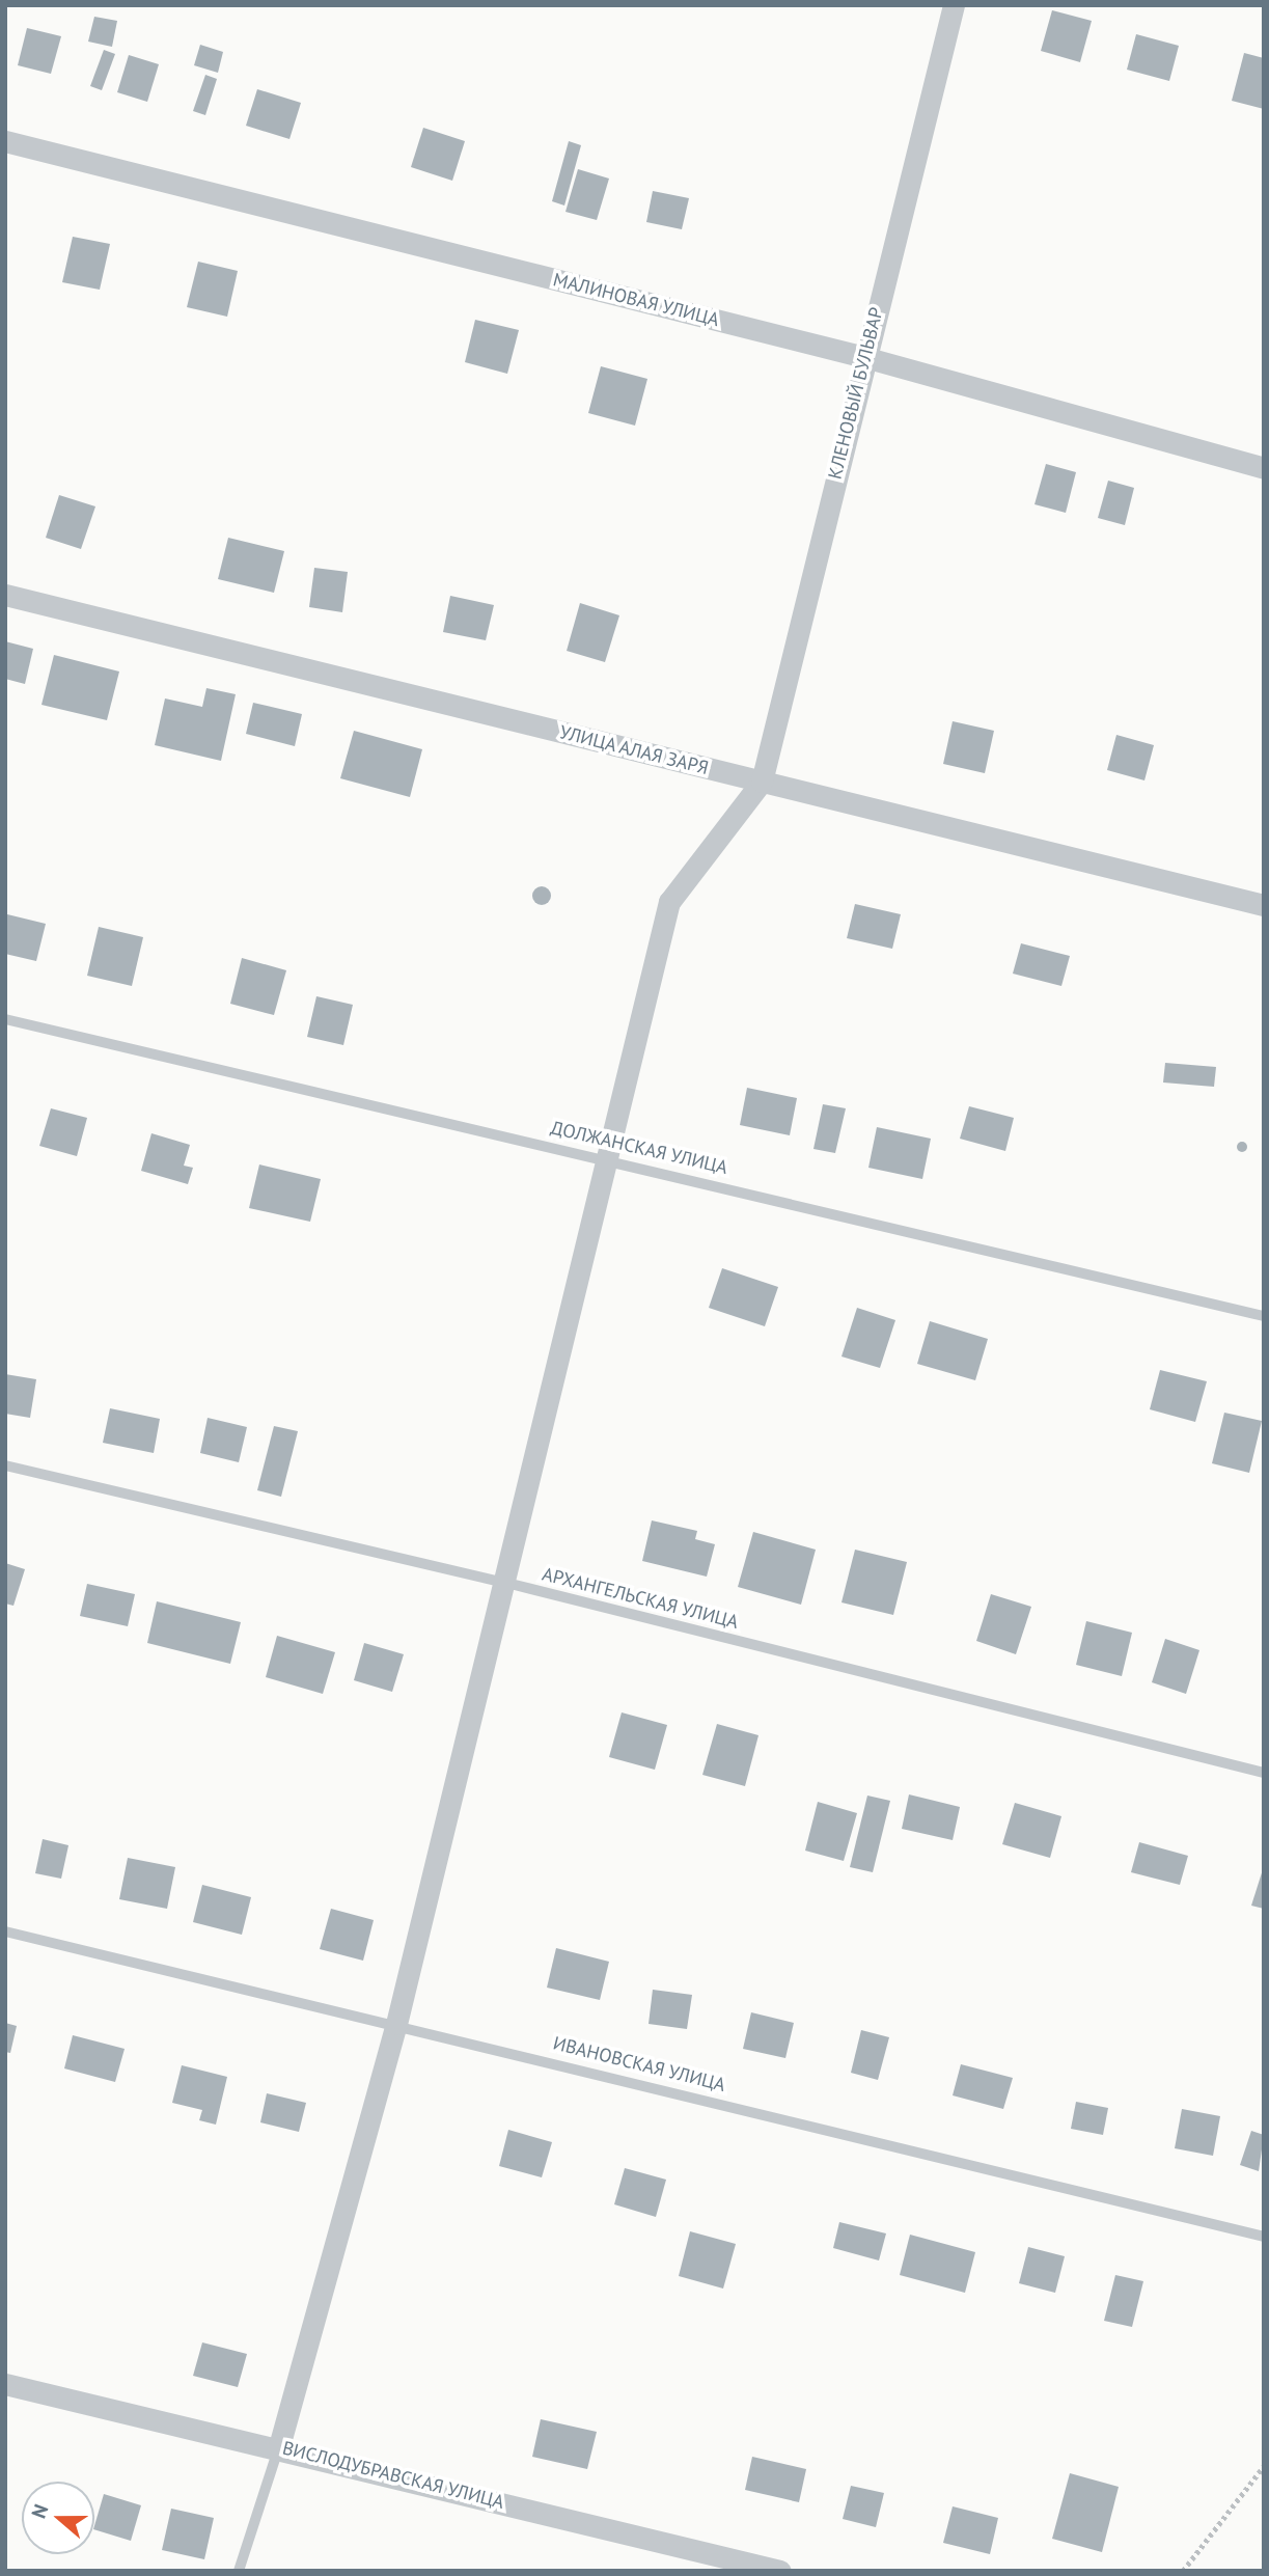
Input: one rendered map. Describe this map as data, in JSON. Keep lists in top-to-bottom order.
{
  "streets": {
    "street": [
      "МАЛИНОВАЯ УЛИЦА",
      "КЛЕНОВЫЙ БУЛЬВАР",
      "УЛИЦА АЛАЯ ЗАРЯ",
      "ВИСЛОДУБРАВСКАЯ УЛИЦА"
    ],
    "lane": ["ДОЛЖАНСКАЯ УЛИЦА", "АРХАНГЕЛЬСКАЯ УЛИЦА", "ИВАНОВСКАЯ УЛИЦА"]
  },
  "crossings": [
    ["МАЛИНОВАЯ УЛИЦА", "КЛЕНОВЫЙ БУЛЬВАР"],
    ["КЛЕНОВЫЙ БУЛЬВАР", "УЛИЦА АЛАЯ ЗАРЯ"]
  ],
  "north": "left"
}
